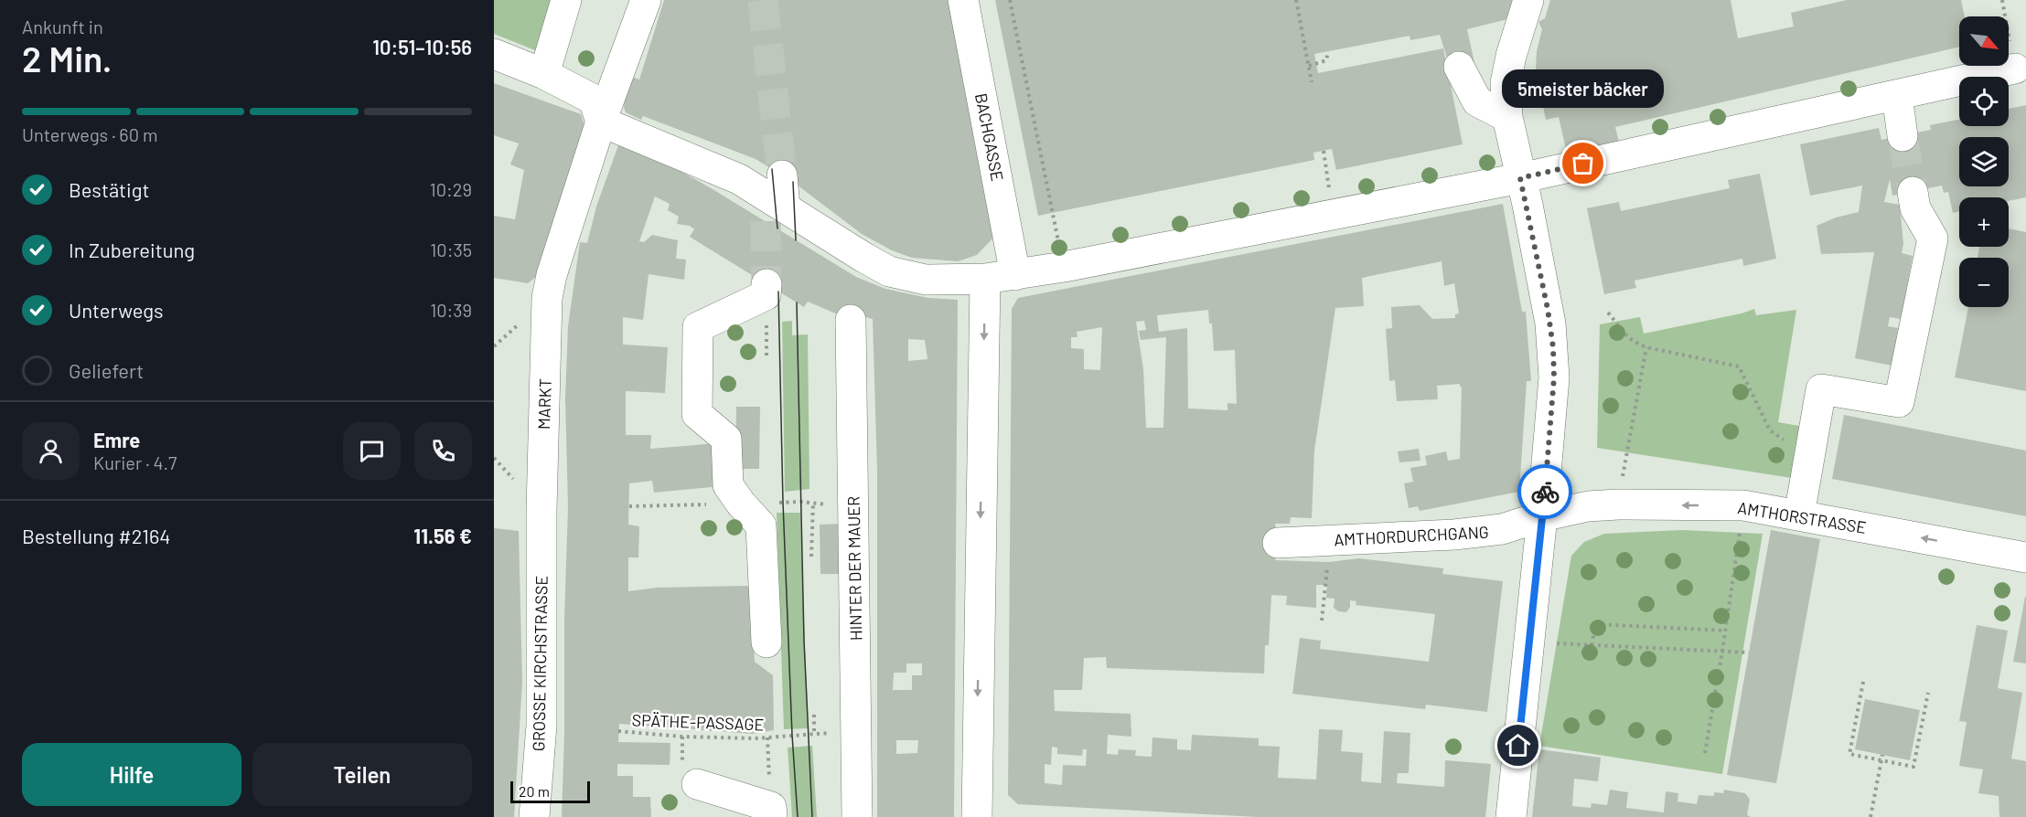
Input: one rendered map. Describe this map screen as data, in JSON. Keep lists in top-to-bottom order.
{
  "streets": {
    "street": [
      "BACHGASSE",
      "MARKT",
      "AMTHORSTRASSE",
      "AMTHORDURCHGANG",
      "HINTER DER MAUER",
      "GROSSE KIRCHSTRASSE"
    ],
    "path": ["SPÄTHE-PASSAGE"]
  },
  "crossings": [
    ["MARKT", "GROSSE KIRCHSTRASSE"],
    ["AMTHORSTRASSE", "AMTHORDURCHGANG"]
  ],
  "one_way": ["AMTHORSTRASSE"],
  "places": ["5meister bäcker"],
  "scale_bar": "20 m",
  "north": "bottom right",
  "page": {
    "heading": ["2 Min.", "Ankunft in", "10:51–10:56"],
    "panel": [
      "Emre",
      "Kurier · 4.7",
      "Bestellung #2164",
      "11.56 €"
    ],
    "map_buttons": ["+", "−"],
    "bubble": "5meister bäcker",
    "bar": "Unterwegs · 60 m",
    "list": [
      ["Bestätigt", "10:29"],
      ["In Zubereitung", "10:35"],
      ["Unterwegs", "10:39"],
      "Geliefert"
    ],
    "buttons": ["Hilfe", "Teilen"],
    "scale": "20 m"
  }
}
